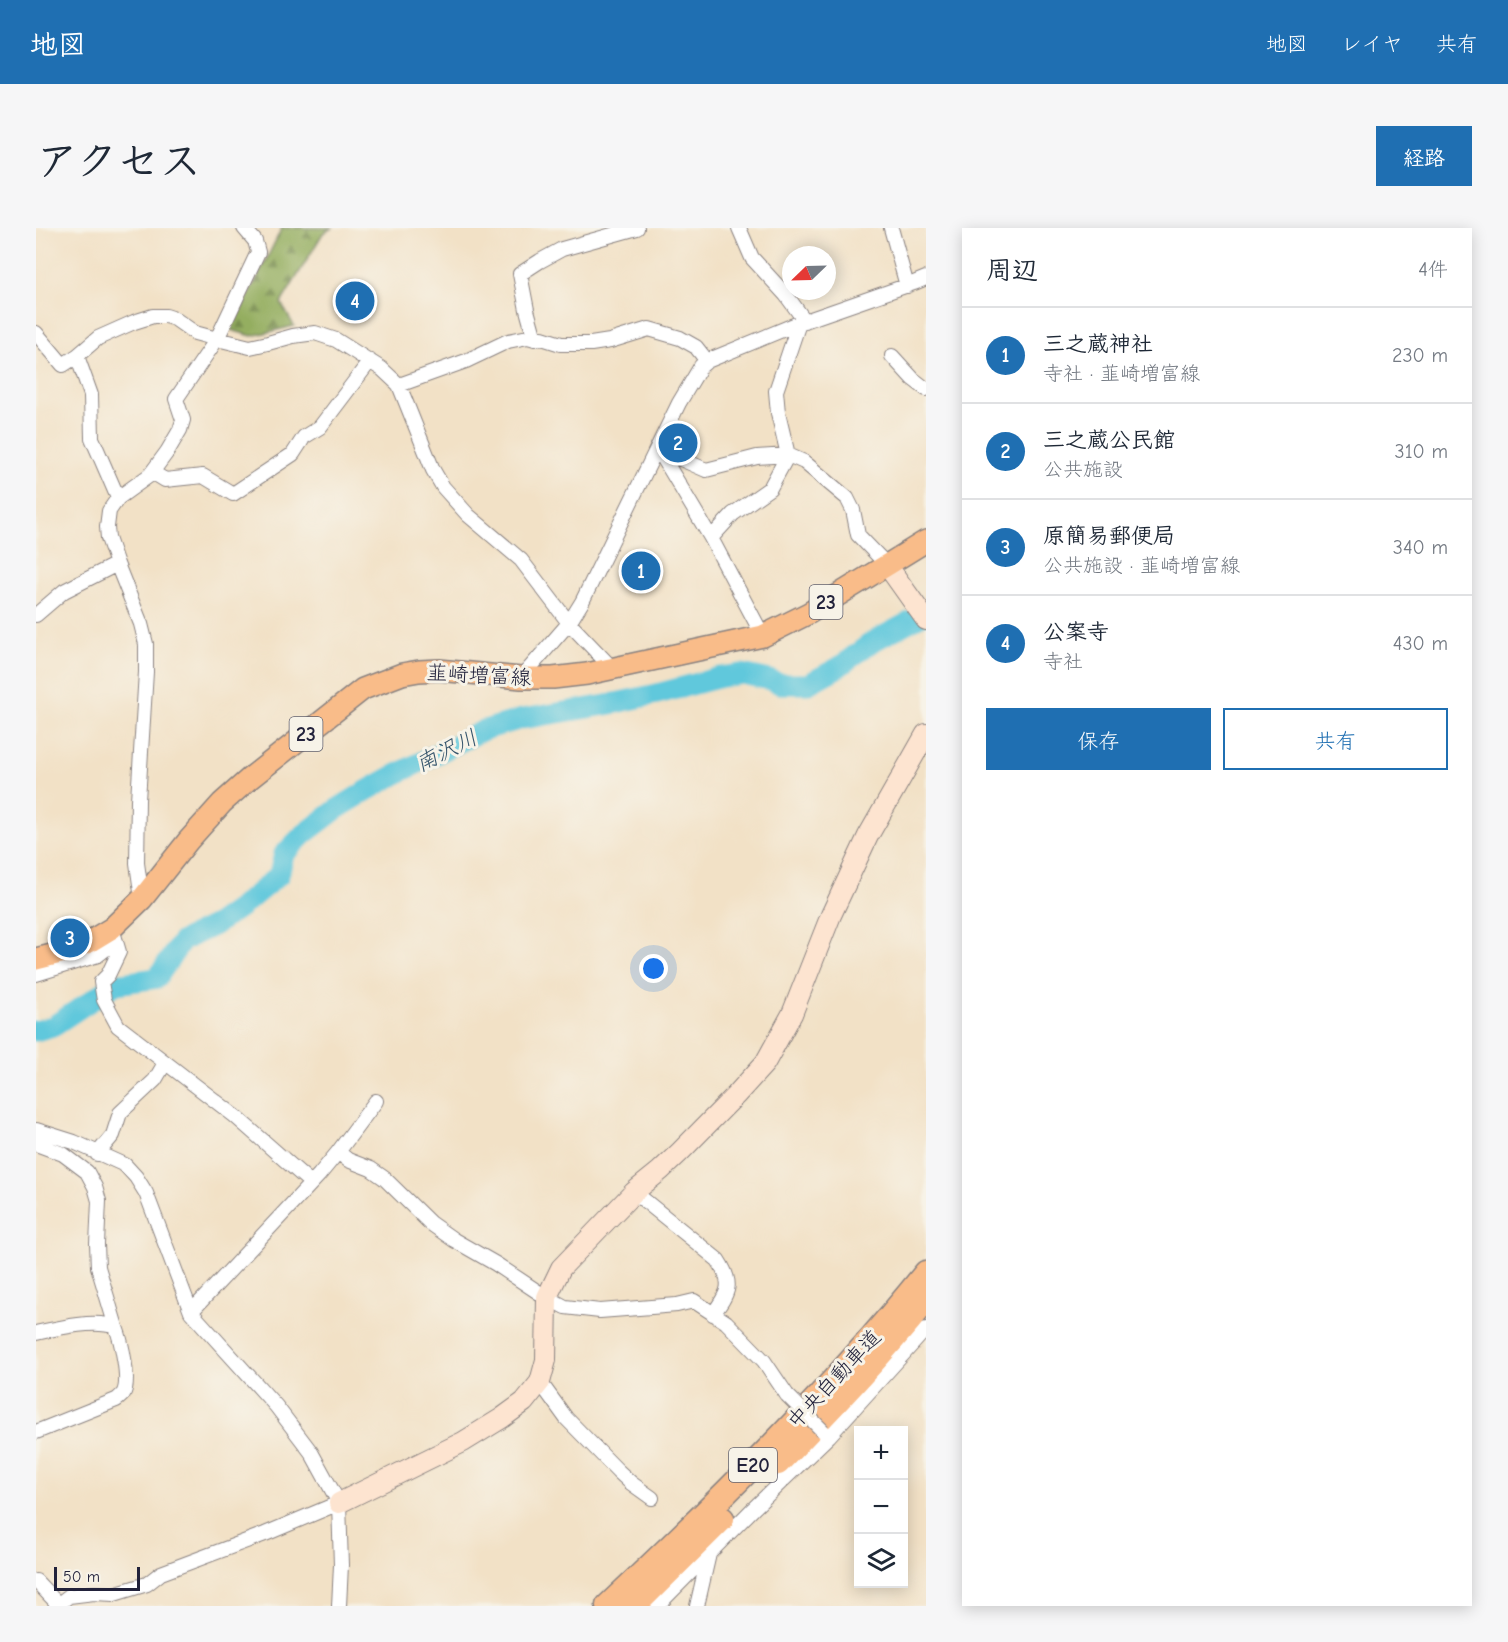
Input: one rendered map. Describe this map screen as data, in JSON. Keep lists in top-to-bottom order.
{
  "streets": {
    "highway": ["中央自動車道", "E20"],
    "main road": ["23", "韮崎増富線"]
  },
  "water": ["南沢川"],
  "scale_bar": "50 m",
  "north": "bottom left",
  "page": {
    "header": "地図",
    "nav": ["地図", "レイヤ", "共有"],
    "title": "アクセス",
    "buttons": [
      "経路",
      ["保存", "共有"]
    ],
    "heading": ["周辺", "4件"],
    "pins": [
      "4",
      "2",
      "1",
      "3"
    ],
    "list": [
      {
        "mark": "1",
        "name": "三之蔵神社",
        "note": "寺社 · 韮崎増富線",
        "value": "230 m"
      },
      {
        "mark": "2",
        "name": "三之蔵公民館",
        "note": "公共施設",
        "value": "310 m"
      },
      {
        "mark": "3",
        "name": "原簡易郵便局",
        "note": "公共施設 · 韮崎増富線",
        "value": "340 m"
      },
      {
        "mark": "4",
        "name": "公案寺",
        "note": "寺社",
        "value": "430 m"
      }
    ],
    "map_buttons": ["+", "−"],
    "scale": "50 m"
  }
}
